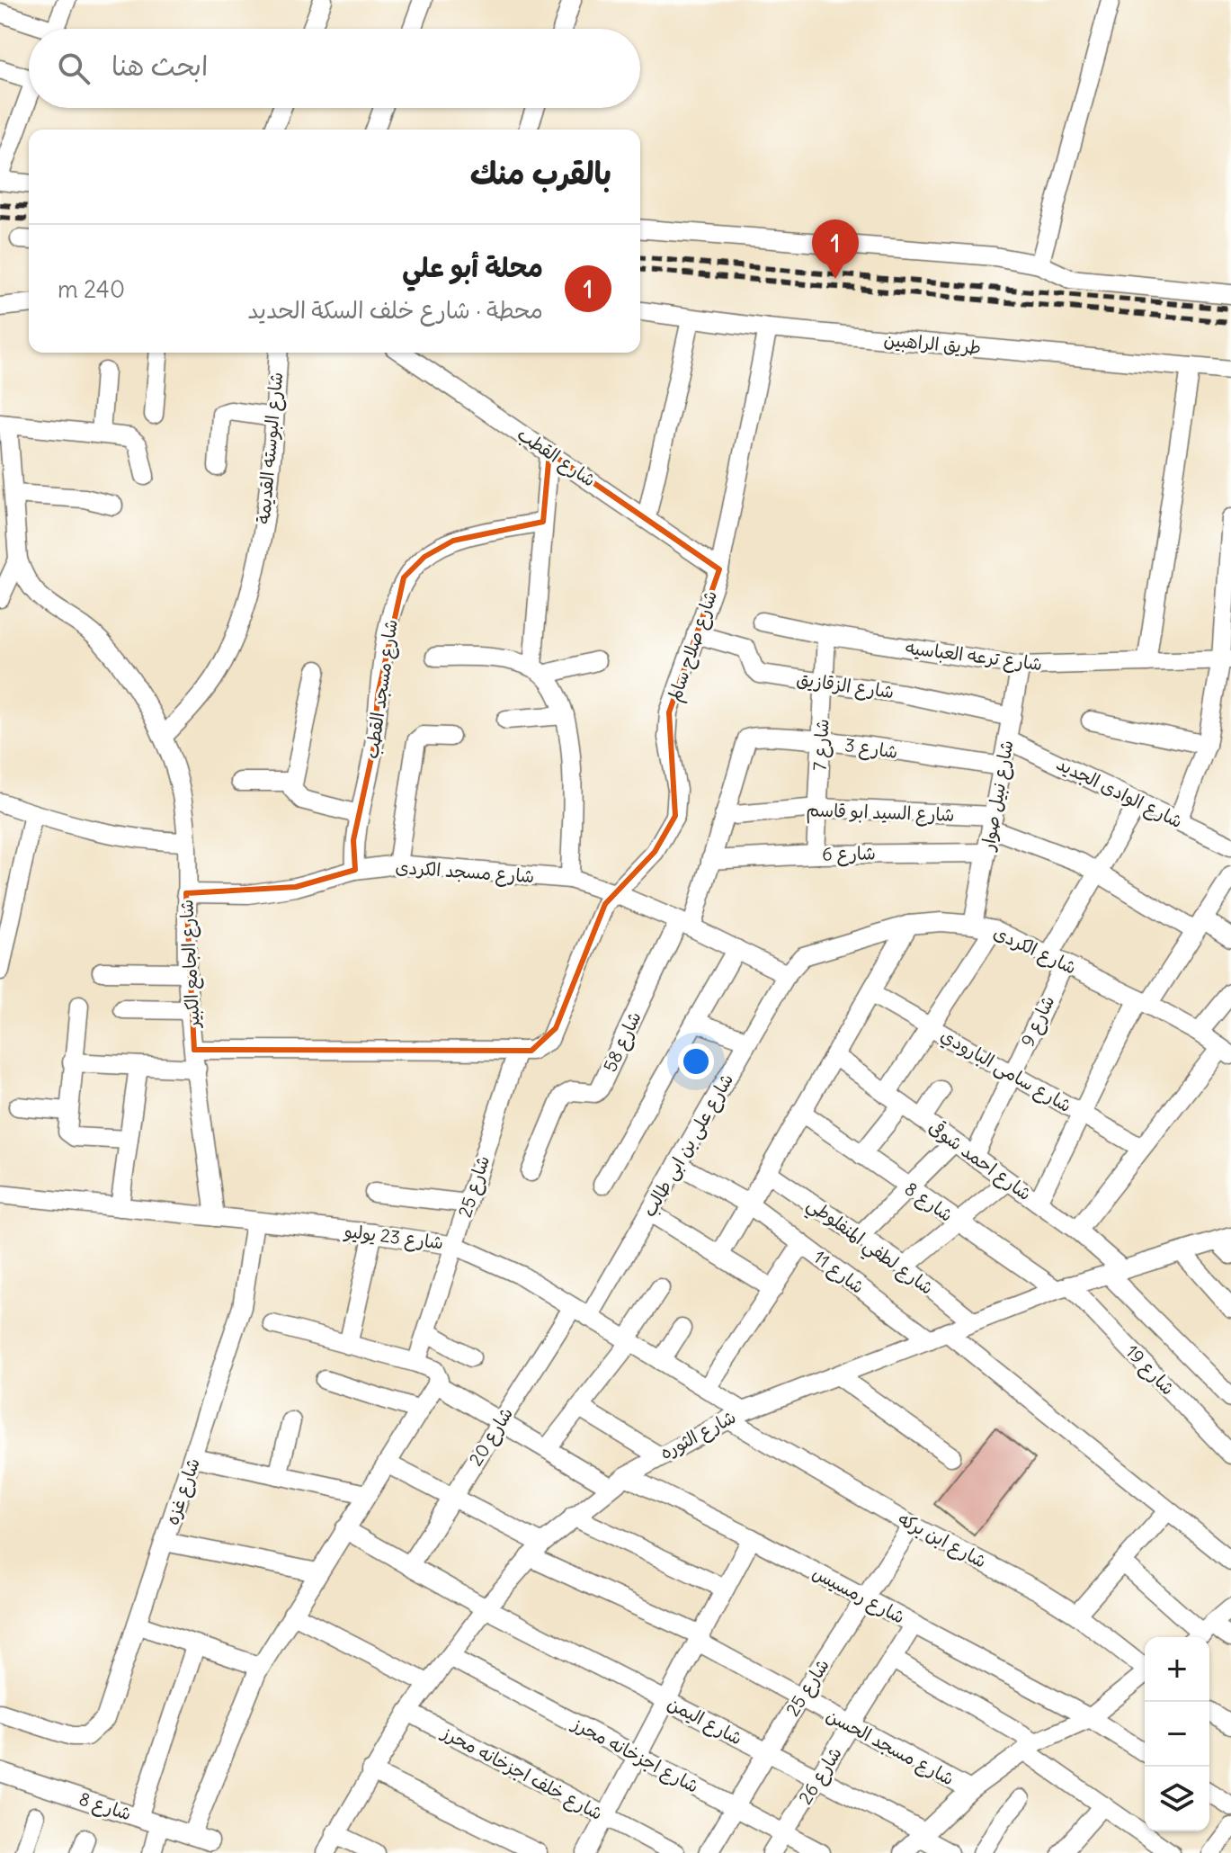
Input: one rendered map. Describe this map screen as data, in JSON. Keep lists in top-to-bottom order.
{
  "streets": {
    "street": [
      "طريق الراهبين",
      "شارع البوسته القديمة",
      "شارع القطب",
      "شارع صلاح سالم",
      "شارع ترعه العباسيه",
      "شارع الزقازيق",
      "شارع مسجد القطب",
      "شارع 7",
      "شارع 3",
      "شارع الوادى الجديد",
      "شارع نبيل صوار",
      "شارع السيد ابو قاسم",
      "شارع 6",
      "شارع مسجد الكردى",
      "شارع الكردى",
      "شارع الجامع الكبير",
      "شارع 9",
      "شارع 58",
      "شارع سامى البارودي",
      "شارع على بن ابى طالب",
      "شارع احمد شوقى",
      "شارع 25",
      "شارع 8",
      "شارع 23 يوليو",
      "شارع لطفي المنفلوطي",
      "شارع 11",
      "شارع 19",
      "شارع الثوره",
      "شارع 20",
      "شارع غزه",
      "شارع ابن بركه",
      "شارع رمسيس",
      "شارع اليمن",
      "شارع مسجد الحسن",
      "شارع اجزخانه محرز",
      "شارع خلف اجزخانه محرز",
      "شارع 26"
    ]
  },
  "crossings": [
    ["طريق الراهبين", "شارع صلاح سالم"],
    ["شارع البوسته القديمة", "شارع الجامع الكبير"],
    ["شارع القطب", "شارع صلاح سالم"],
    ["شارع صلاح سالم", "شارع الزقازيق"],
    ["شارع صلاح سالم", "شارع مسجد الكردى"],
    ["شارع صلاح سالم", "شارع 25"],
    ["شارع ترعه العباسيه", "شارع 7"],
    ["شارع ترعه العباسيه", "شارع نبيل صوار"],
    ["شارع الزقازيق", "شارع 7"],
    ["شارع الزقازيق", "شارع نبيل صوار"],
    ["شارع مسجد القطب", "شارع مسجد الكردى"],
    ["شارع 7", "شارع 3"],
    ["شارع 7", "شارع السيد ابو قاسم"],
    ["شارع 7", "شارع 6"],
    ["شارع 3", "شارع نبيل صوار"],
    ["شارع 3", "شارع السيد ابو قاسم"],
    ["شارع الوادى الجديد", "شارع نبيل صوار"],
    ["شارع الوادى الجديد", "شارع 9"],
    ["شارع نبيل صوار", "شارع السيد ابو قاسم"],
    ["شارع نبيل صوار", "شارع 6"],
    ["شارع نبيل صوار", "شارع الكردى"],
    ["شارع السيد ابو قاسم", "شارع 9"],
    ["شارع مسجد الكردى", "شارع الكردى"],
    ["شارع مسجد الكردى", "شارع الجامع الكبير"],
    ["شارع مسجد الكردى", "شارع 58"],
    ["شارع مسجد الكردى", "شارع على بن ابى طالب"],
    ["شارع الكردى", "شارع 9"],
    ["شارع الكردى", "شارع على بن ابى طالب"],
    ["شارع الجامع الكبير", "شارع 23 يوليو"],
    ["شارع 9", "شارع سامى البارودي"],
    ["شارع 9", "شارع احمد شوقى"],
    ["شارع على بن ابى طالب", "شارع 23 يوليو"],
    ["شارع على بن ابى طالب", "شارع 11"],
    ["شارع على بن ابى طالب", "شارع 20"],
    ["شارع احمد شوقى", "شارع الثوره"],
    ["شارع 25", "شارع 23 يوليو"],
    ["شارع 25", "شارع ابن بركه"],
    ["شارع 25", "شارع رمسيس"],
    ["شارع 25", "شارع اليمن"],
    ["شارع 25", "شارع مسجد الحسن"],
    ["شارع 25", "شارع اجزخانه محرز"],
    ["شارع 8", "شارع 19"],
    ["شارع 8", "شارع الثوره"],
    ["شارع 23 يوليو", "شارع الثوره"],
    ["شارع 23 يوليو", "شارع 20"],
    ["شارع 23 يوليو", "شارع غزه"],
    ["شارع 23 يوليو", "شارع ابن بركه"],
    ["شارع لطفي المنفلوطي", "شارع الثوره"],
    ["شارع 11", "شارع الثوره"],
    ["شارع 19", "شارع الثوره"],
    ["شارع الثوره", "شارع ابن بركه"],
    ["شارع الثوره", "شارع رمسيس"],
    ["شارع الثوره", "شارع اليمن"],
    ["شارع الثوره", "شارع مسجد الحسن"],
    ["شارع الثوره", "شارع اجزخانه محرز"],
    ["شارع الثوره", "شارع خلف اجزخانه محرز"],
    ["شارع 20", "شارع رمسيس"],
    ["شارع 20", "شارع اليمن"],
    ["شارع 20", "شارع مسجد الحسن"],
    ["شارع رمسيس", "شارع 26"],
    ["شارع اليمن", "شارع 26"],
    ["شارع مسجد الحسن", "شارع 26"],
    ["شارع اجزخانه محرز", "شارع 26"]
  ],
  "page": {
    "search": "ابحث هنا",
    "heading": "بالقرب منك",
    "pins": "1",
    "list": [
      {
        "mark": "1",
        "name": "محلة أبو علي",
        "note": "محطة · شارع خلف السكة الحديد",
        "value": "240 m"
      }
    ],
    "map_buttons": ["+", "−"]
  }
}
